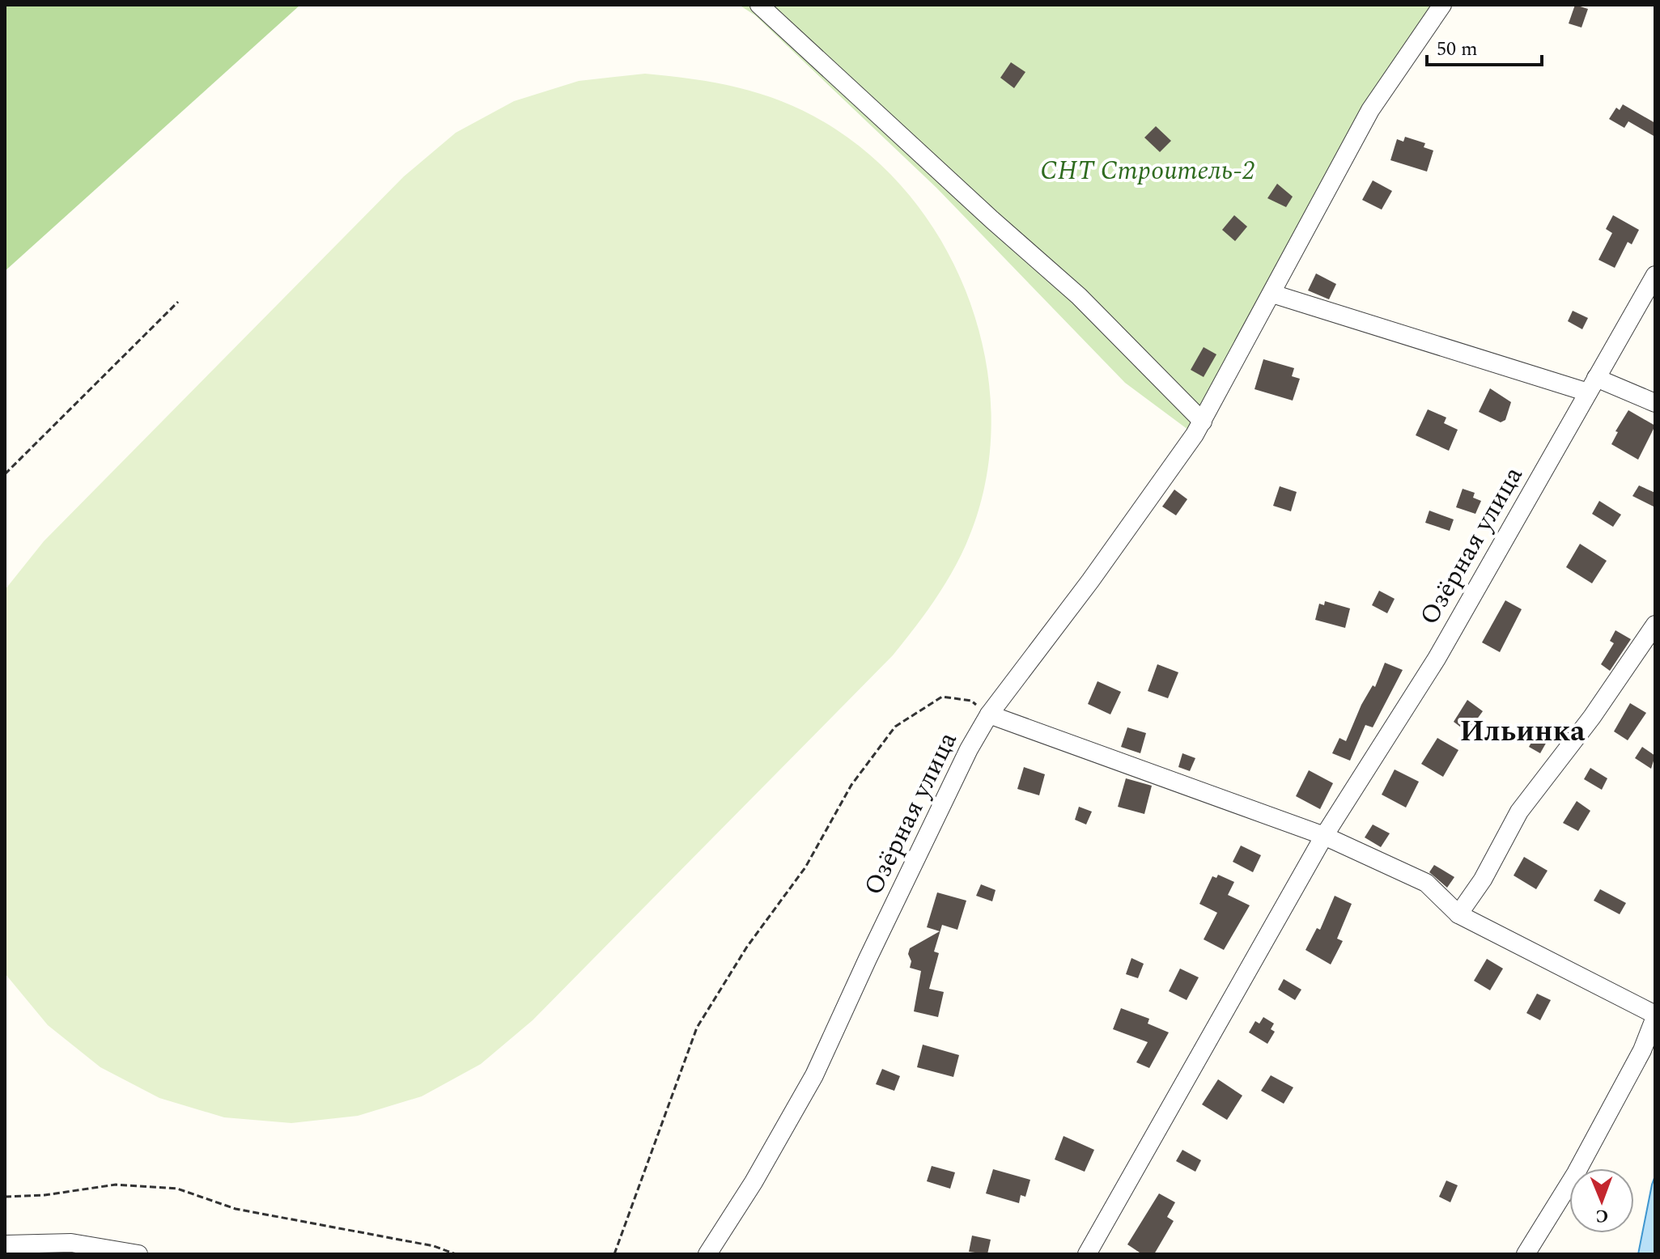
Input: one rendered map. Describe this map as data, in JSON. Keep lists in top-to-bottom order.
{
  "streets": {
    "street": ["Озёрная улица"]
  },
  "districts": ["Ильинка"],
  "parks": ["СНТ Строитель-2"],
  "scale_bar": "50 m",
  "north": "bottom"
}
